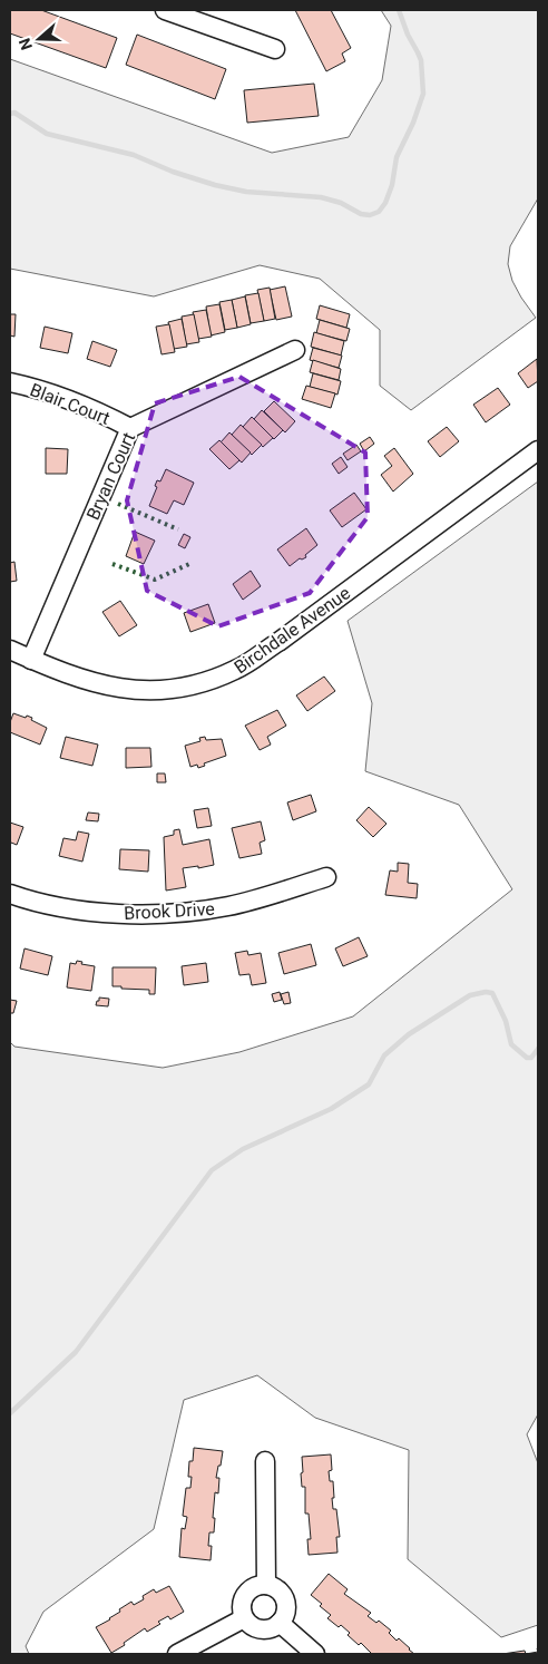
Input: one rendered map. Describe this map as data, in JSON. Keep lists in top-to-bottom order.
{
  "streets": {
    "street": [
      "Blair Court",
      "Bryan Court",
      "Birchdale Avenue",
      "Brook Drive"
    ]
  },
  "crossings": [
    ["Blair Court", "Bryan Court"],
    ["Bryan Court", "Birchdale Avenue"]
  ],
  "north": "left"
}
